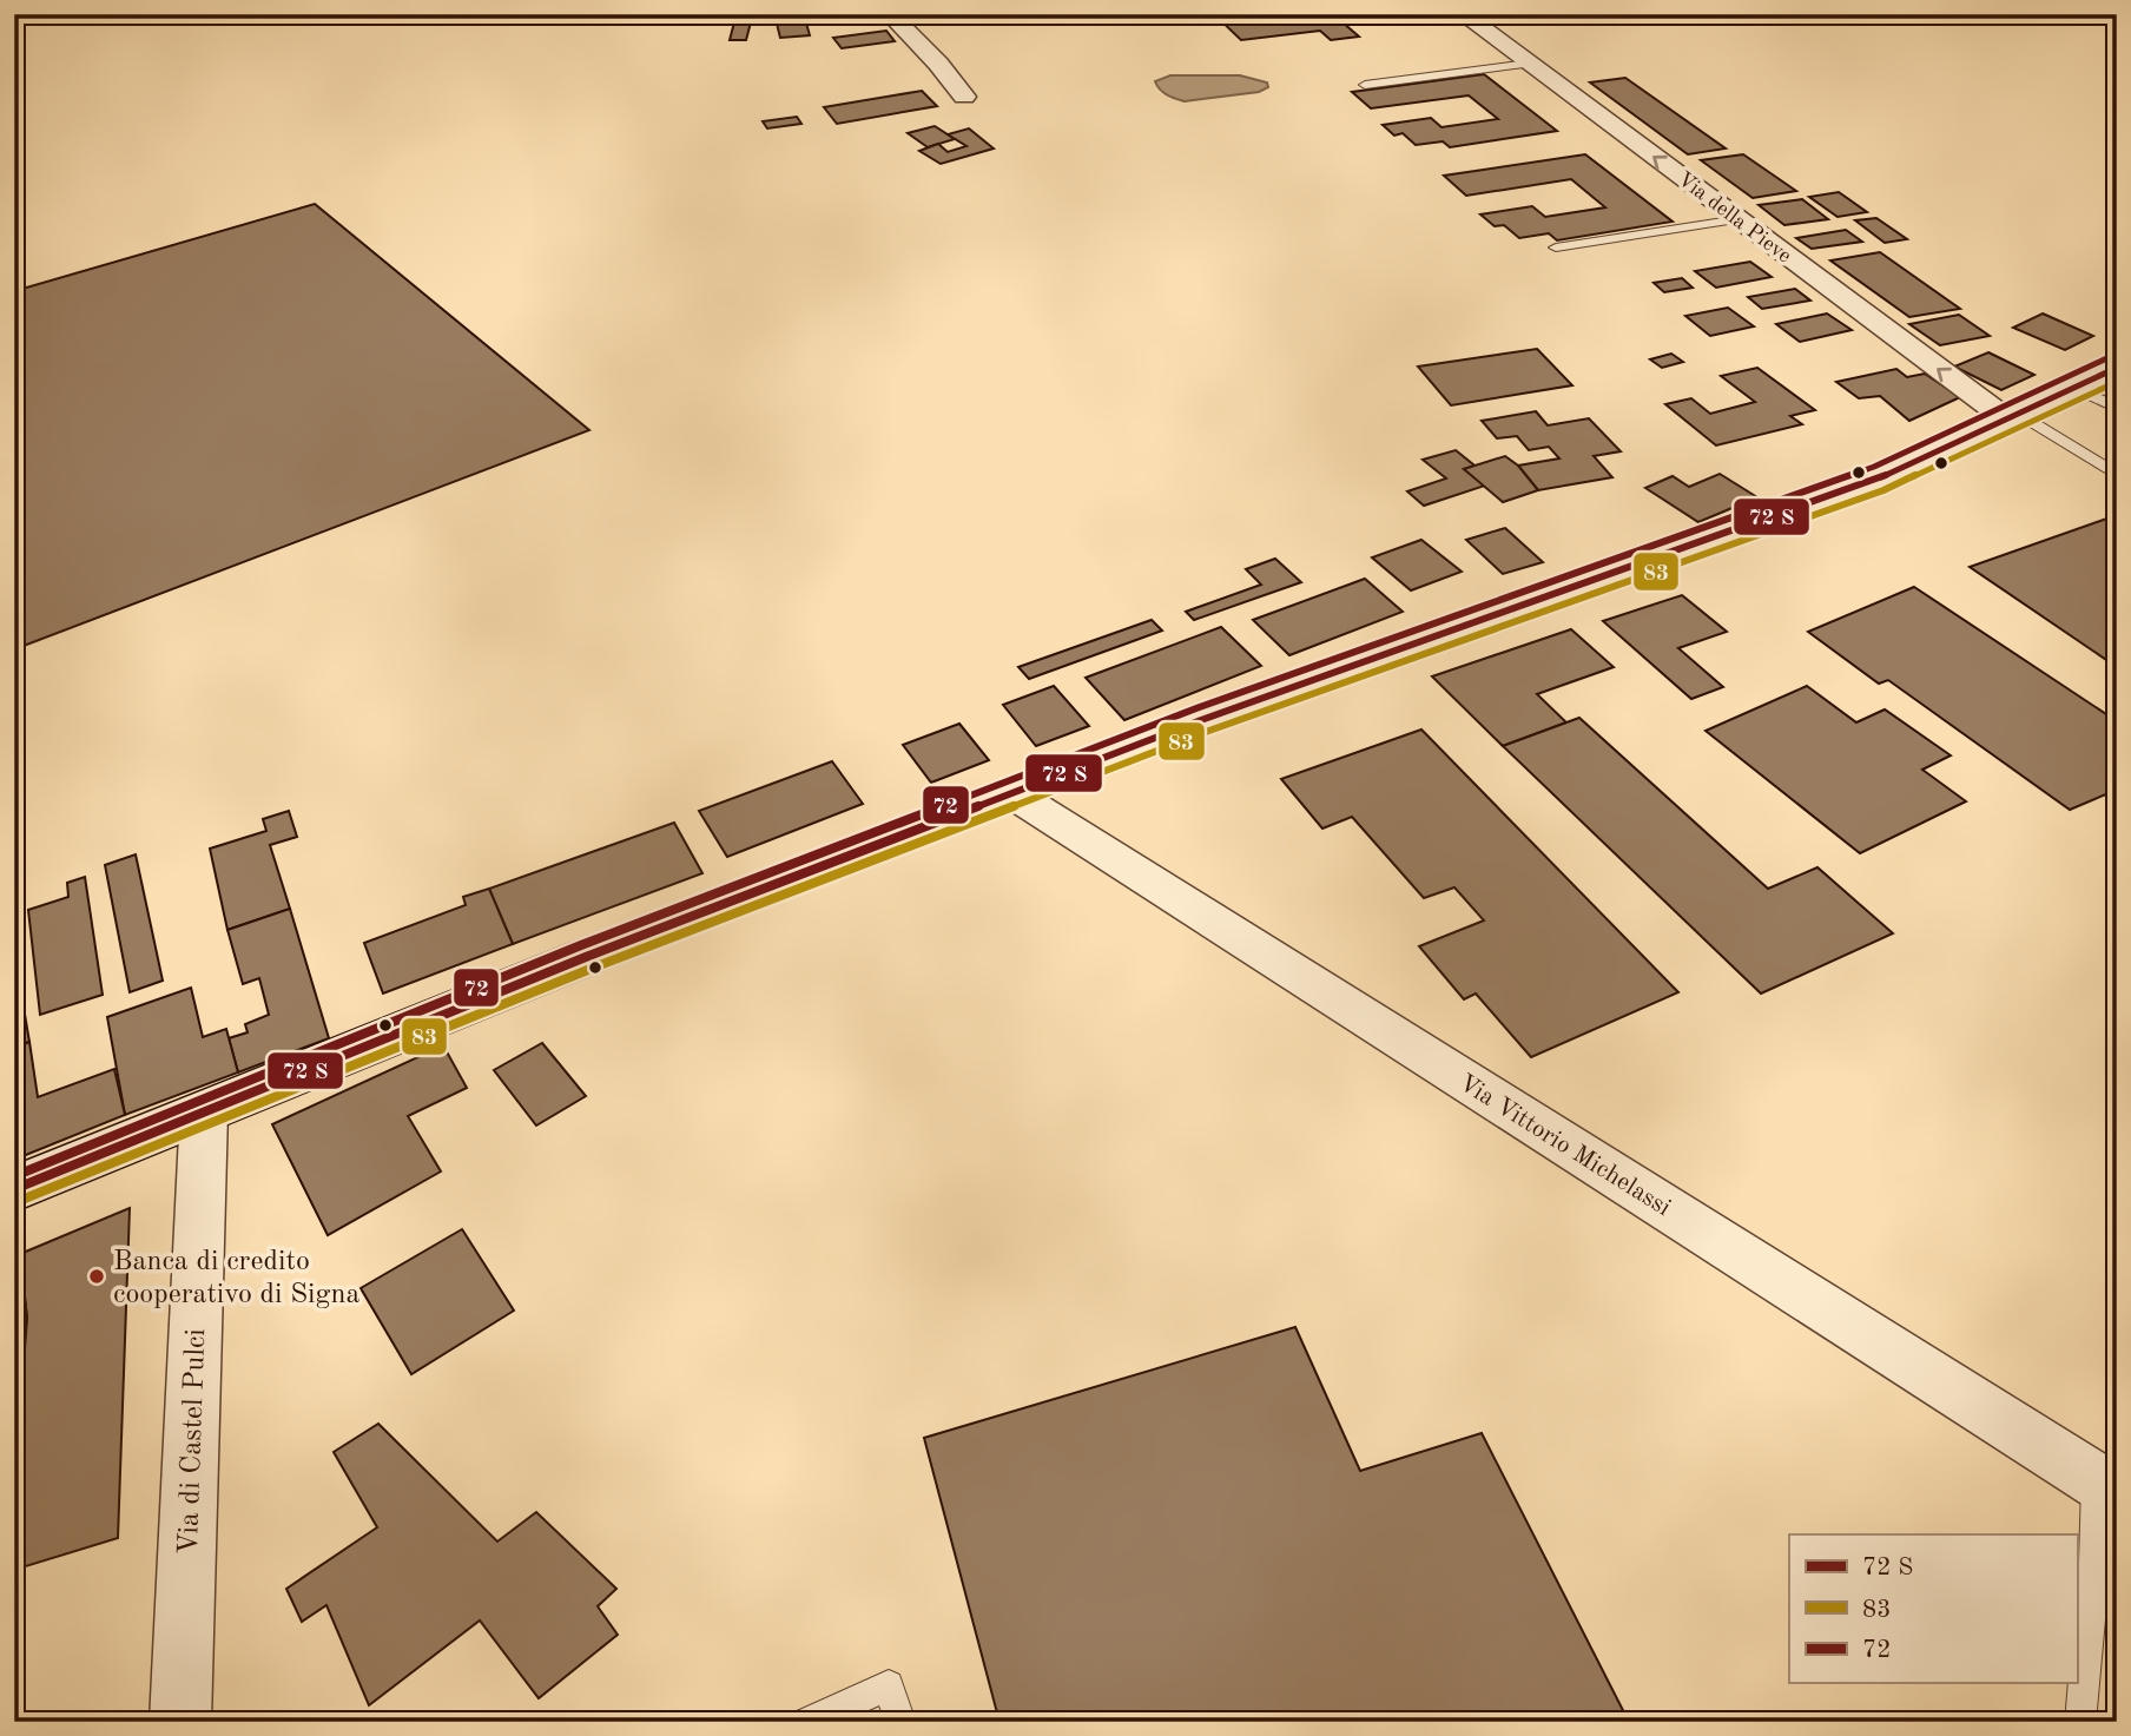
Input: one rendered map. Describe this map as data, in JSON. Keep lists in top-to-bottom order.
{
  "streets": {
    "street": ["Via della Pieve", "Via Vittorio Michelassi", "Via di Castel Pulci"]
  },
  "one_way": ["Via della Pieve"],
  "places": ["Banca di credito cooperativo di Signa"],
  "lines": ["transit line 72", "transit line 83"],
  "legend": ["72 S", "83", "72"]
}
